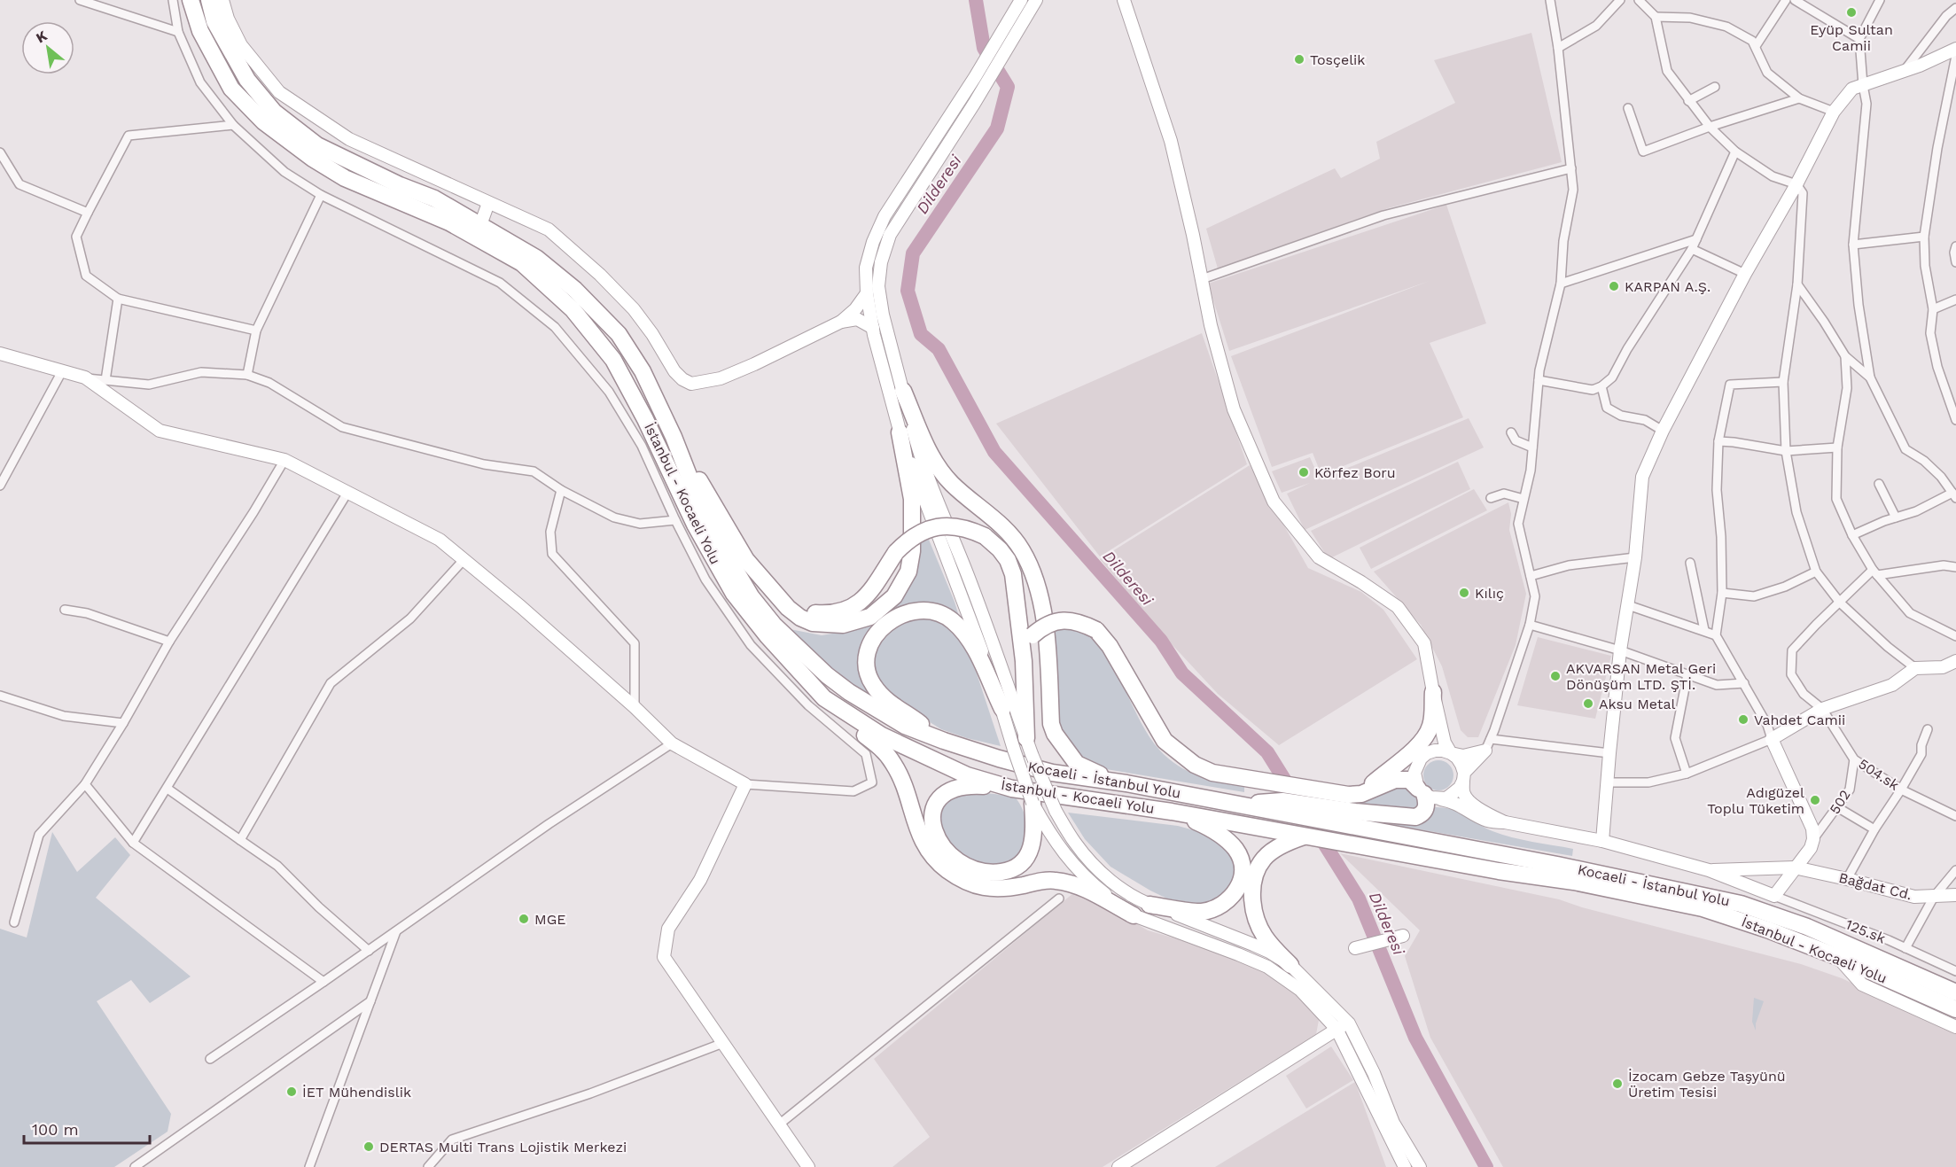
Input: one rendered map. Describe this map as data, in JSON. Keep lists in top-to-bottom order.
{
  "streets": {
    "highway": ["İstanbul - Kocaeli Yolu", "Kocaeli - İstanbul Yolu"],
    "main road": ["Bağdat Cd."],
    "street": ["504.sk", "502", "125.sk"]
  },
  "crossings": [
    ["504.sk", "502"]
  ],
  "water": ["Dilderesi"],
  "places": [
    "Eyüp Sultan Camii",
    "Tosçelik",
    "KARPAN A.Ş.",
    "Körfez Boru",
    "Kılıç",
    "AKVARSAN Metal Geri Dönüşüm LTD. ŞTİ.",
    "Aksu Metal",
    "Vahdet Camii",
    "Adıgüzel Toplu Tüketim",
    "MGE",
    "İzocam Gebze Taşyünü Üretim Tesisi",
    "İET Mühendislik",
    "DERTAS Multi Trans Lojistik Merkezi"
  ],
  "scale_bar": "100 m",
  "north": "top left"
}
